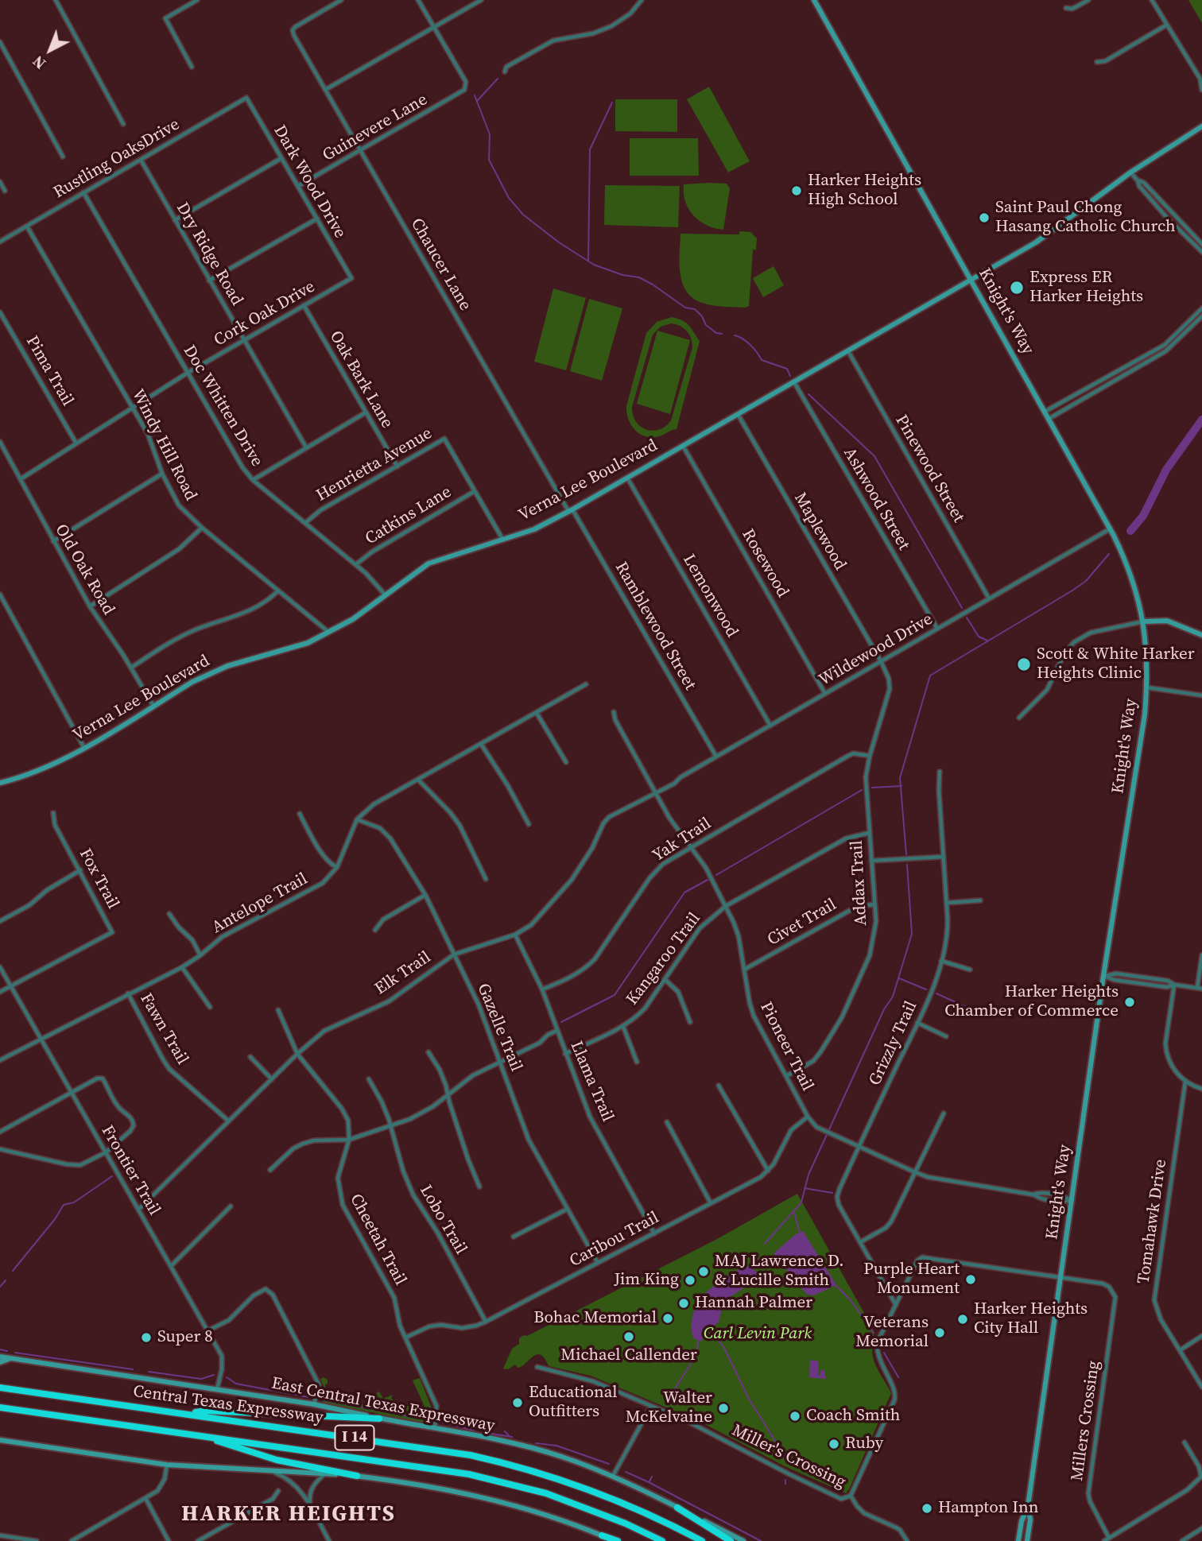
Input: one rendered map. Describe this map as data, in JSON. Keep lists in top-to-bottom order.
{
  "streets": {
    "highway": ["Central Texas Expressway", "I 14"],
    "main road": ["Knight's Way", "Verna Lee Boulevard", "East Central Texas Expressway"],
    "street": [
      "Guinevere Lane",
      "Rustling OaksDrive",
      "Dark Wood Drive",
      "Dry Ridge Road",
      "Chaucer Lane",
      "Cork Oak Drive",
      "Pima Trail",
      "Oak Bark Lane",
      "Doc Whitten Drive",
      "Windy Hill Road",
      "Henrietta Avenue",
      "Pinewood Street",
      "Ashwood Street",
      "Catkins Lane",
      "Maplewood",
      "Rosewood",
      "Old Oak Road",
      "Lemonwood",
      "Ramblewood Street",
      "Wildewood Drive",
      "Yak Trail",
      "Fox Trail",
      "Addax Trail",
      "Antelope Trail",
      "Civet Trail",
      "Kangaroo Trail",
      "Elk Trail",
      "Gazelle Trail",
      "Fawn Trail",
      "Grizzly Trail",
      "Pioneer Trail",
      "Llama Trail",
      "Frontier Trail",
      "Lobo Trail",
      "Tomahawk Drive",
      "Cheetah Trail",
      "Caribou Trail",
      "Millers Crossing",
      "Miller's Crossing"
    ]
  },
  "crossings": [
    ["Guinevere Lane", "Dark Wood Drive"],
    ["Guinevere Lane", "Chaucer Lane"],
    ["Rustling OaksDrive", "Dark Wood Drive"],
    ["Rustling OaksDrive", "Dry Ridge Road"],
    ["Rustling OaksDrive", "Doc Whitten Drive"],
    ["Rustling OaksDrive", "Windy Hill Road"],
    ["Dark Wood Drive", "Cork Oak Drive"],
    ["Dry Ridge Road", "Cork Oak Drive"],
    ["Chaucer Lane", "Verna Lee Boulevard"],
    ["Chaucer Lane", "Ramblewood Street"],
    ["Knight's Way", "Verna Lee Boulevard"],
    ["Knight's Way", "Wildewood Drive"],
    ["Knight's Way", "Pioneer Trail"],
    ["Knight's Way", "Millers Crossing"],
    ["Knight's Way", "Miller's Crossing"],
    ["Cork Oak Drive", "Pima Trail"],
    ["Cork Oak Drive", "Oak Bark Lane"],
    ["Cork Oak Drive", "Doc Whitten Drive"],
    ["Cork Oak Drive", "Windy Hill Road"],
    ["Cork Oak Drive", "Old Oak Road"],
    ["Oak Bark Lane", "Henrietta Avenue"],
    ["Doc Whitten Drive", "Henrietta Avenue"],
    ["Doc Whitten Drive", "Verna Lee Boulevard"],
    ["Doc Whitten Drive", "Catkins Lane"],
    ["Windy Hill Road", "Verna Lee Boulevard"],
    ["Henrietta Avenue", "Verna Lee Boulevard"],
    ["Henrietta Avenue", "Catkins Lane"],
    ["Pinewood Street", "Verna Lee Boulevard"],
    ["Pinewood Street", "Wildewood Drive"],
    ["Verna Lee Boulevard", "Ashwood Street"],
    ["Verna Lee Boulevard", "Maplewood"],
    ["Verna Lee Boulevard", "Rosewood"],
    ["Verna Lee Boulevard", "Old Oak Road"],
    ["Verna Lee Boulevard", "Lemonwood"],
    ["Verna Lee Boulevard", "Ramblewood Street"],
    ["Ashwood Street", "Wildewood Drive"],
    ["Maplewood", "Wildewood Drive"],
    ["Maplewood", "Addax Trail"],
    ["Rosewood", "Wildewood Drive"],
    ["Lemonwood", "Wildewood Drive"],
    ["Ramblewood Street", "Wildewood Drive"],
    ["Wildewood Drive", "Addax Trail"],
    ["Wildewood Drive", "Elk Trail"],
    ["Wildewood Drive", "Pioneer Trail"],
    ["Yak Trail", "Addax Trail"],
    ["Yak Trail", "Pioneer Trail"],
    ["Yak Trail", "Llama Trail"],
    ["Fox Trail", "Frontier Trail"],
    ["Addax Trail", "Civet Trail"],
    ["Addax Trail", "Kangaroo Trail"],
    ["Addax Trail", "Pioneer Trail"],
    ["Antelope Trail", "Gazelle Trail"],
    ["Antelope Trail", "Fawn Trail"],
    ["Antelope Trail", "Frontier Trail"],
    ["Civet Trail", "Pioneer Trail"],
    ["Kangaroo Trail", "Pioneer Trail"],
    ["Kangaroo Trail", "Llama Trail"],
    ["Elk Trail", "Gazelle Trail"],
    ["Elk Trail", "Fawn Trail"],
    ["Elk Trail", "Pioneer Trail"],
    ["Elk Trail", "Llama Trail"],
    ["Elk Trail", "Frontier Trail"],
    ["Elk Trail", "Cheetah Trail"],
    ["Gazelle Trail", "Caribou Trail"],
    ["Grizzly Trail", "Pioneer Trail"],
    ["Grizzly Trail", "Miller's Crossing"],
    ["Pioneer Trail", "Caribou Trail"],
    ["Llama Trail", "Caribou Trail"],
    ["Frontier Trail", "East Central Texas Expressway"],
    ["Lobo Trail", "Caribou Trail"],
    ["Cheetah Trail", "Caribou Trail"],
    ["Cheetah Trail", "East Central Texas Expressway"],
    ["Millers Crossing", "Miller's Crossing"]
  ],
  "districts": ["HARKER HEIGHTS"],
  "parks": ["Carl Levin Park"],
  "places": [
    "Harker Heights High School",
    "Saint Paul Chong Hasang Catholic Church",
    "Express ER Harker Heights",
    "Scott & White Harker Heights Clinic",
    "Harker Heights Chamber of Commerce",
    "MAJ Lawrence D. & Lucille Smith",
    "Purple Heart Monument",
    "Jim King",
    "Hannah Palmer",
    "Bohac Memorial",
    "Harker Heights City Hall",
    "Veterans Memorial",
    "Michael Callender",
    "Super 8",
    "Educational Outfitters",
    "Walter McKelvaine",
    "Coach Smith",
    "Ruby",
    "Hampton Inn"
  ],
  "north": "bottom left"
}
